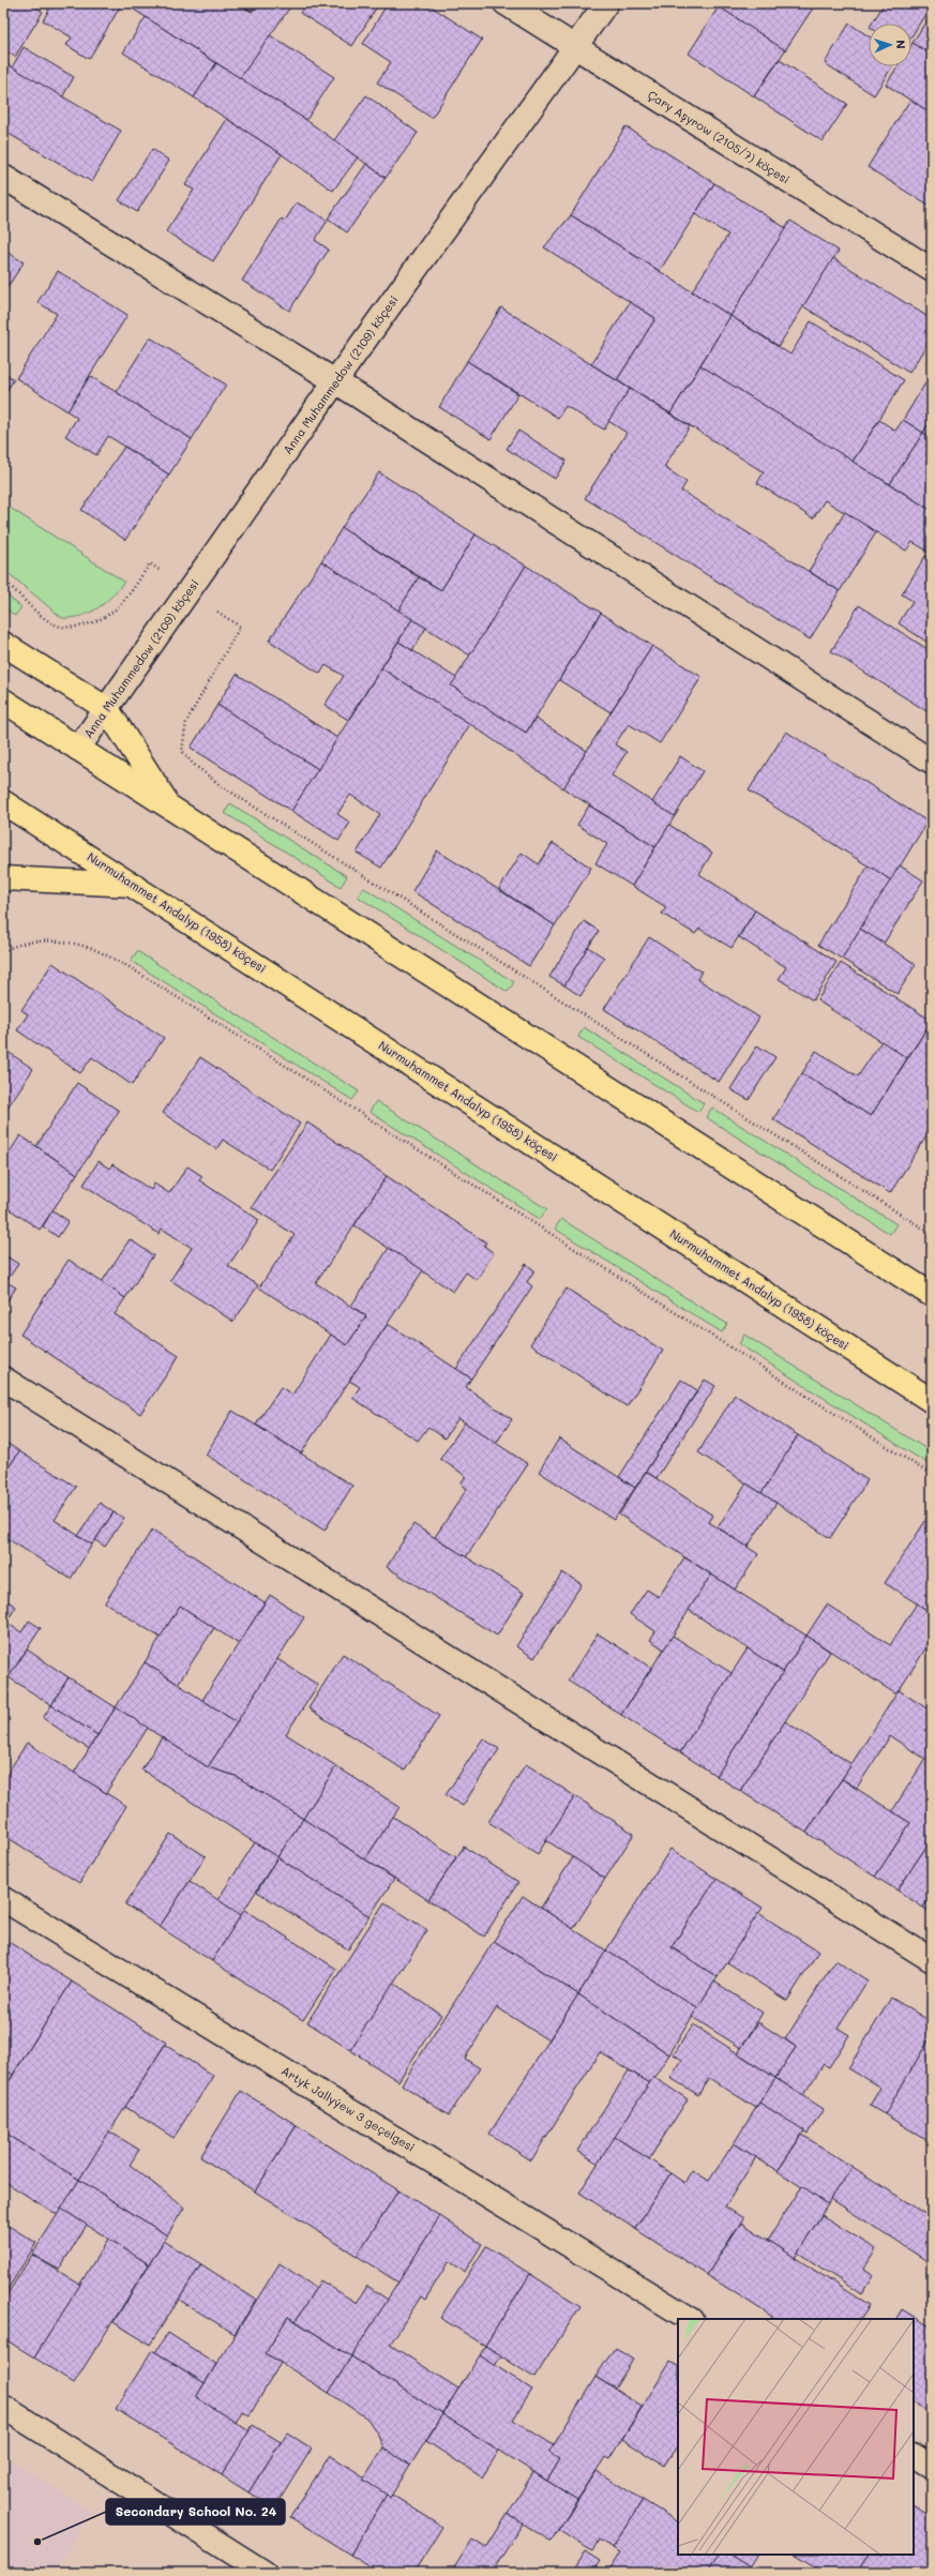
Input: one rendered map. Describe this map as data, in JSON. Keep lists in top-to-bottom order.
{
  "streets": {
    "main road": ["Nurmuhammet Andalyp (1958) köçesi"],
    "street": ["Çary Aşyrow (2105/7) köçesi", "Anna Muhammedow (2109) köçesi", "Artyk Jallyýew 3 geçelgesi"]
  },
  "crossings": [
    ["Çary Aşyrow (2105/7) köçesi", "Anna Muhammedow (2109) köçesi"]
  ],
  "places": ["Secondary School No. 24"],
  "north": "right"
}
